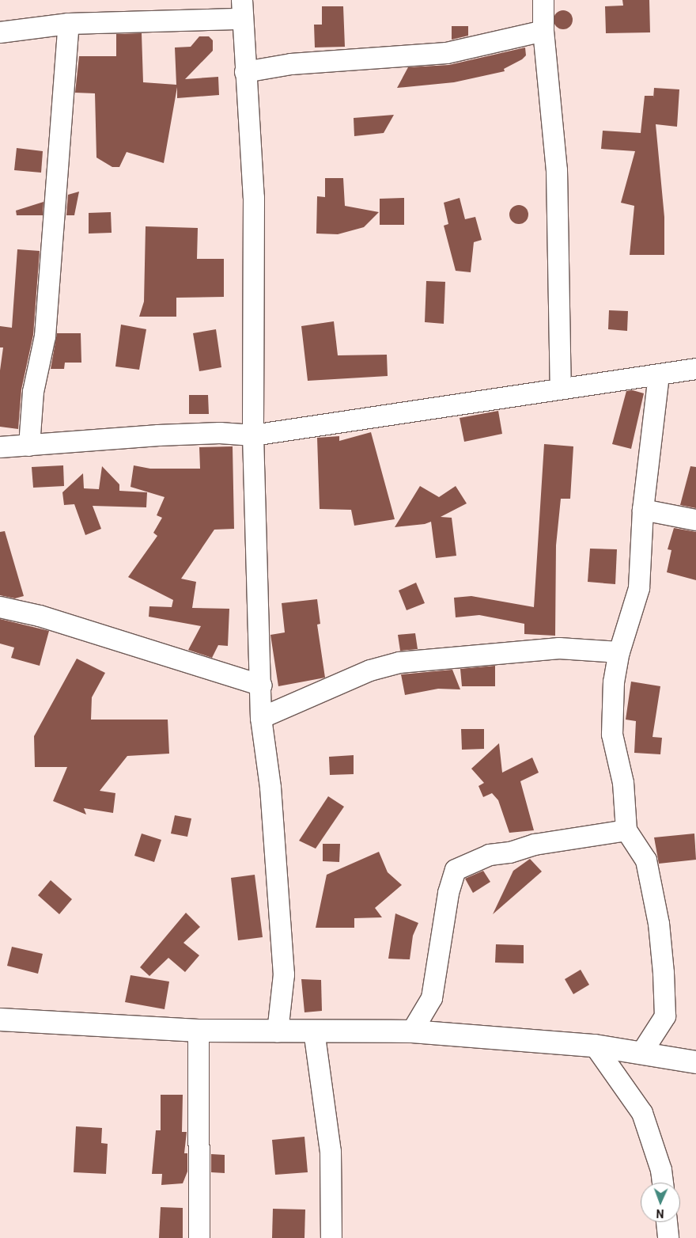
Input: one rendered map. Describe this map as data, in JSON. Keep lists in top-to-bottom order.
{
  "north": "bottom"
}
